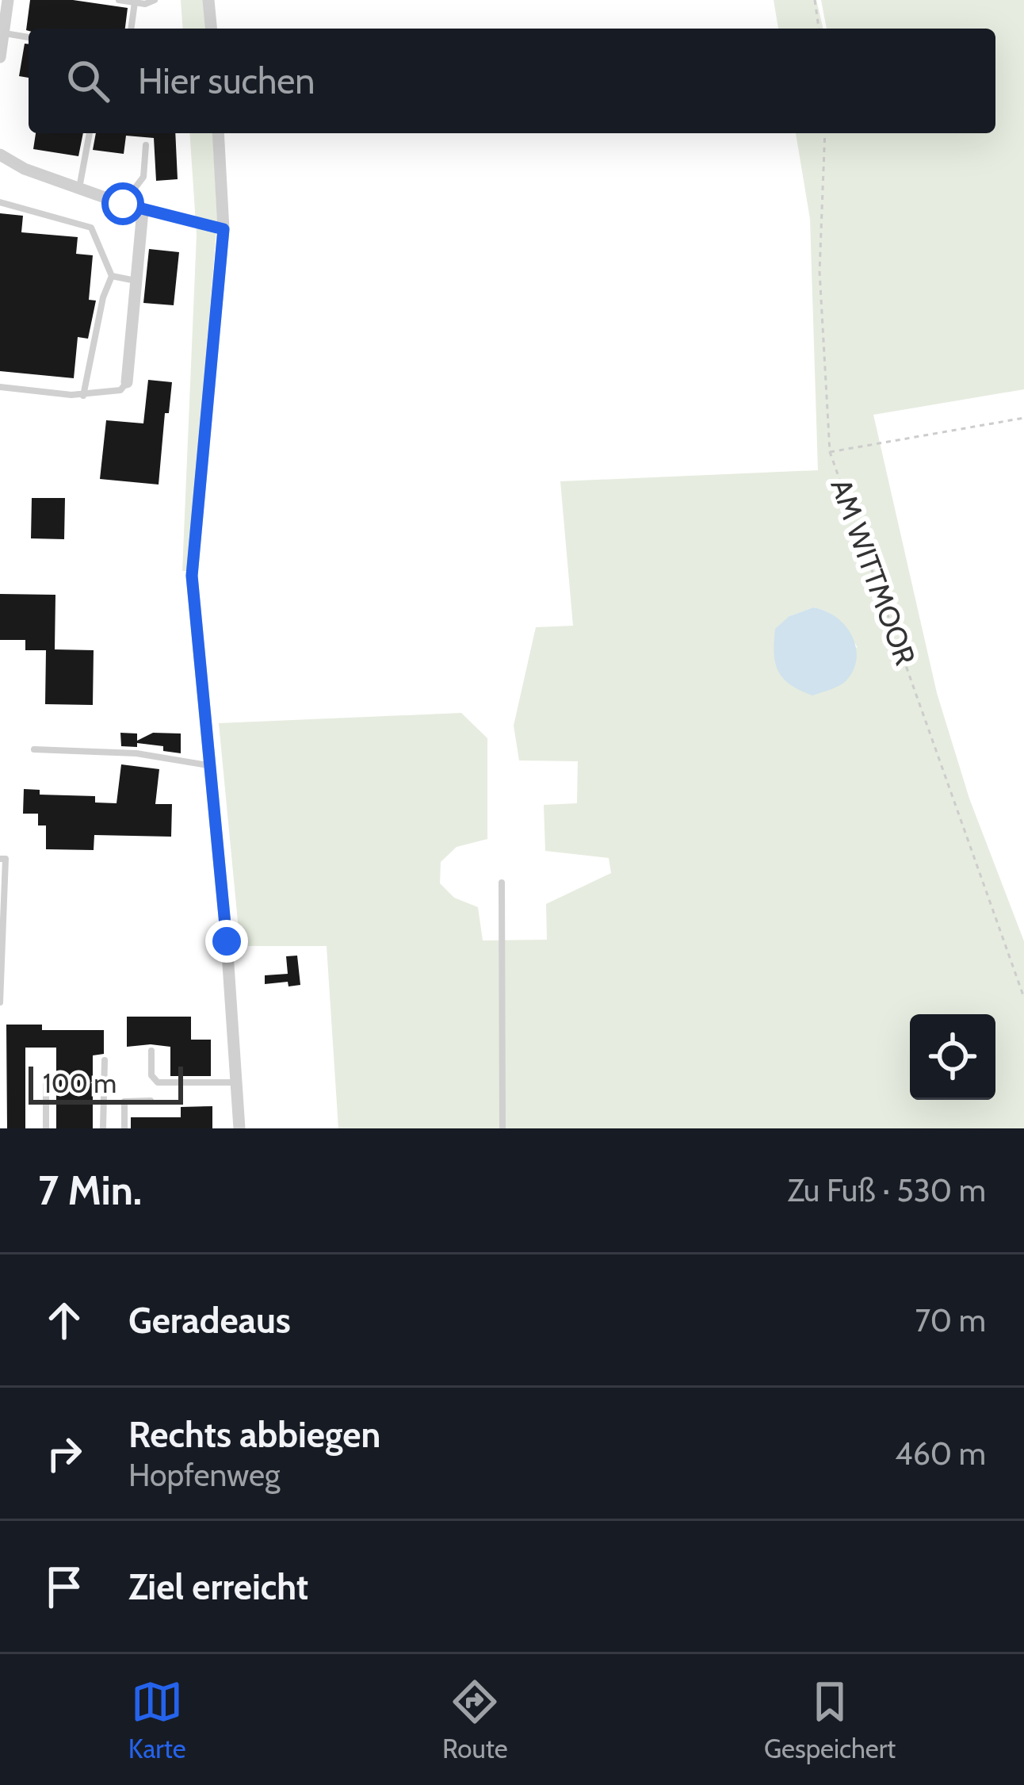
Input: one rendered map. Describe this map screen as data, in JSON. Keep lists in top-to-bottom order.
{
  "streets": {
    "path": ["AM WITTMOOR"]
  },
  "scale_bar": "100 m",
  "page": {
    "search": "Hier suchen",
    "scale": "100 m",
    "heading": ["7 Min.", "Zu Fuß · 530 m"],
    "list": [
      ["Geradeaus", "70 m"],
      ["Rechts abbiegen", "Hopfenweg", "460 m"],
      "Ziel erreicht"
    ],
    "nav": ["Karte", "Route", "Gespeichert"]
  }
}
